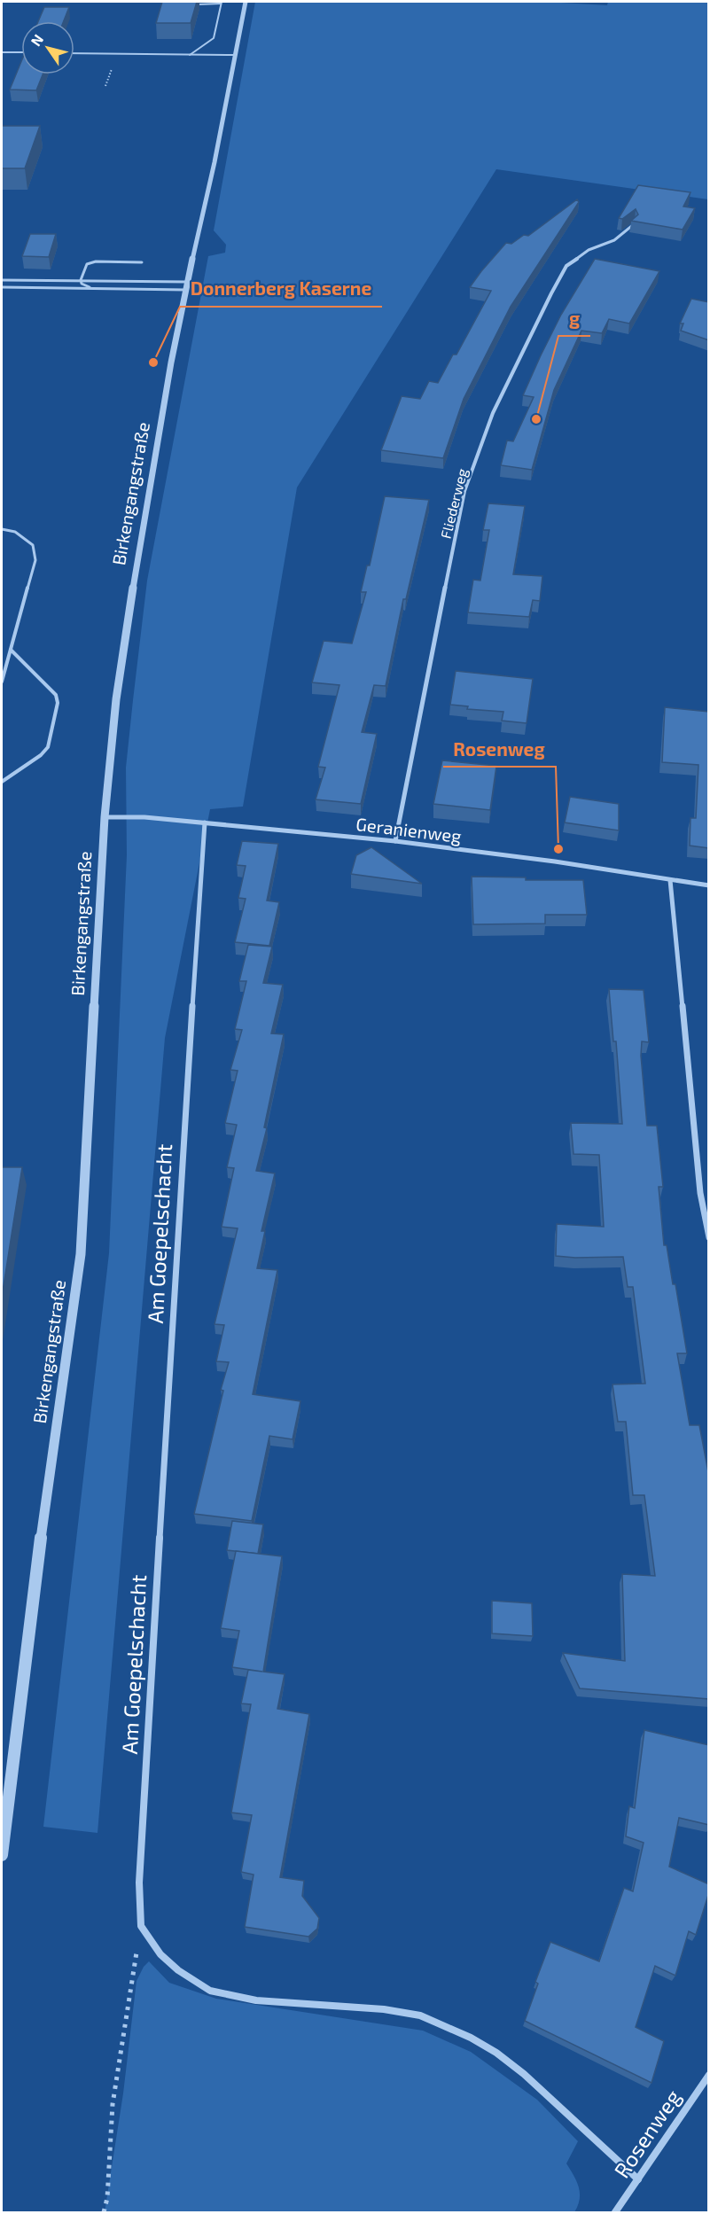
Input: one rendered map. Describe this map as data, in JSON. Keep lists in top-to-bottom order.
{
  "streets": {
    "street": [
      "Birkengangstraße",
      "Fliederweg",
      "Geranienweg",
      "Am Goepelschacht",
      "Rosenweg"
    ]
  },
  "crossings": [
    ["Birkengangstraße", "Geranienweg"],
    ["Fliederweg", "Geranienweg"],
    ["Geranienweg", "Am Goepelschacht"]
  ],
  "places": ["Donnerberg Kaserne", "g", "Rosenweg"],
  "north": "top left"
}
